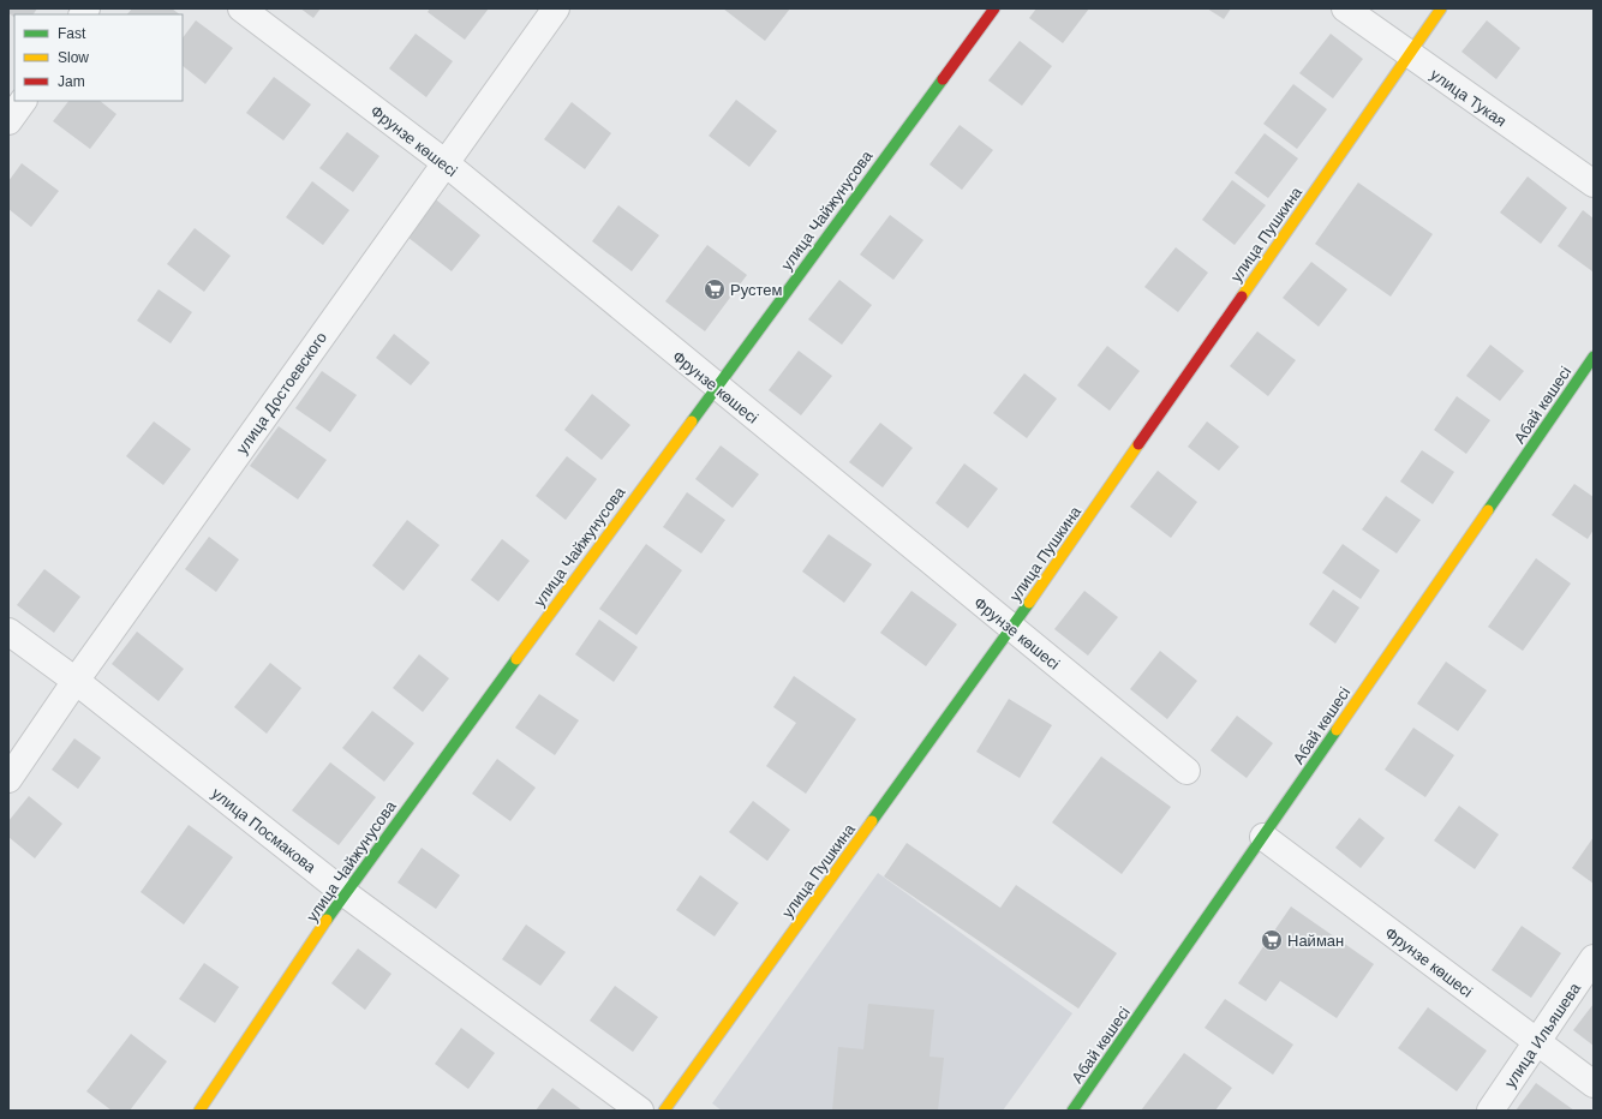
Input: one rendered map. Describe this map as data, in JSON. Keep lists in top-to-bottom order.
{
  "streets": {
    "street": [
      "улица Тукая",
      "Фрунзе көшесі",
      "улица Чайжунусова",
      "улица Пушкина",
      "улица Достоевского",
      "Абай көшесі",
      "улица Посмакова",
      "улица Ильяшева"
    ]
  },
  "crossings": [
    ["улица Тукая", "улица Пушкина"],
    ["Фрунзе көшесі", "улица Чайжунусова"],
    ["Фрунзе көшесі", "улица Пушкина"],
    ["Фрунзе көшесі", "улица Достоевского"],
    ["Фрунзе көшесі", "Абай көшесі"],
    ["Фрунзе көшесі", "улица Ильяшева"],
    ["улица Чайжунусова", "улица Посмакова"],
    ["улица Достоевского", "улица Посмакова"]
  ],
  "places": {
    "supermarket": ["Рустем", "Найман"]
  },
  "legend": ["Fast", "Slow", "Jam"]
}
